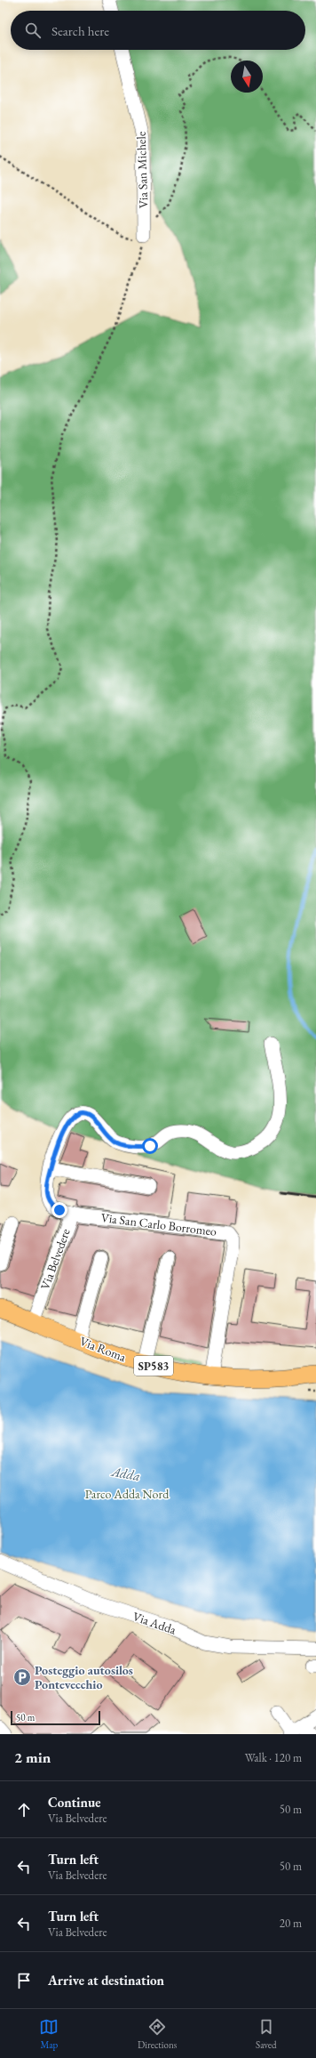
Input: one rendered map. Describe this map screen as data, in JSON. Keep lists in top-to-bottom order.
{
  "streets": {
    "main road": ["Via Roma", "SP583"],
    "street": [
      "Via San Michele",
      "Via San Carlo Borromeo",
      "Via Belvedere",
      "Via Adda"
    ]
  },
  "crossings": [
    ["Via San Carlo Borromeo", "Via Belvedere"],
    ["Via San Carlo Borromeo", "Via Roma"],
    ["Via Belvedere", "Via Roma"]
  ],
  "water": ["Adda"],
  "parks": ["Parco Adda Nord"],
  "places": {
    "parking": ["Posteggio autosilos Pontevecchio"]
  },
  "scale_bar": "50 m",
  "north": "bottom",
  "page": {
    "search": "Search here",
    "scale": "50 m",
    "heading": ["2 min", "Walk · 120 m"],
    "list": [
      ["Continue", "Via Belvedere", "50 m"],
      ["Turn left", "Via Belvedere", "50 m"],
      ["Turn left", "Via Belvedere", "20 m"],
      "Arrive at destination"
    ],
    "nav": ["Map", "Directions", "Saved"]
  }
}
